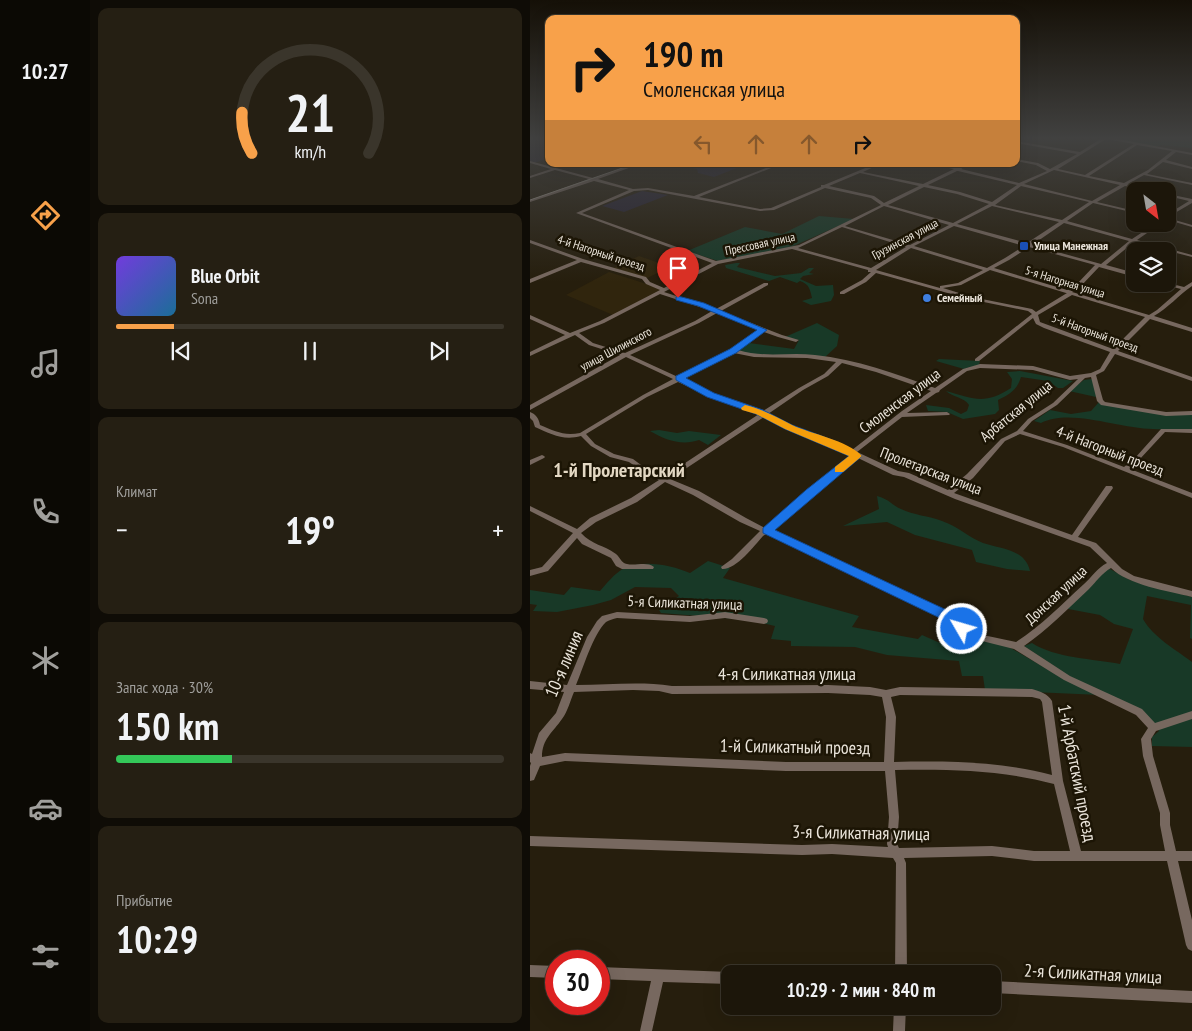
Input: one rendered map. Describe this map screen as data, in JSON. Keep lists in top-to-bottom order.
{
  "streets": {
    "street": [
      "Грузинская улица",
      "Прессовая улица",
      "4-й Нагорный проезд",
      "5-я Нагорная улица",
      "5-й Нагорный проезд",
      "улица Шилинского",
      "Смоленская улица",
      "Арбатская улица",
      "Пролетарская улица",
      "Донская улица",
      "5-я Силикатная улица",
      "10-я линия",
      "4-я Силикатная улица",
      "1-й Силикатный проезд",
      "1-й Арбатский проезд",
      "3-я Силикатная улица",
      "2-я Силикатная улица"
    ]
  },
  "crossings": [
    ["Грузинская улица", "5-я Нагорная улица"],
    ["Грузинская улица", "5-й Нагорный проезд"],
    ["Прессовая улица", "4-й Нагорный проезд"],
    ["Прессовая улица", "5-я Нагорная улица"],
    ["Прессовая улица", "5-й Нагорный проезд"],
    ["Прессовая улица", "Пролетарская улица"],
    ["4-й Нагорный проезд", "улица Шилинского"],
    ["4-й Нагорный проезд", "Арбатская улица"],
    ["улица Шилинского", "Пролетарская улица"],
    ["Смоленская улица", "Арбатская улица"],
    ["Смоленская улица", "Пролетарская улица"],
    ["Арбатская улица", "Пролетарская улица"],
    ["Пролетарская улица", "Донская улица"],
    ["5-я Силикатная улица", "10-я линия"],
    ["10-я линия", "4-я Силикатная улица"],
    ["10-я линия", "1-й Силикатный проезд"],
    ["4-я Силикатная улица", "1-й Арбатский проезд"],
    ["1-й Силикатный проезд", "1-й Арбатский проезд"],
    ["1-й Арбатский проезд", "3-я Силикатная улица"]
  ],
  "districts": ["1-й Пролетарский"],
  "places": {
    "transit": ["Улица Манежная"],
    "other": ["Семейный"]
  },
  "north": "bottom right",
  "page": {
    "tabs": "10:27",
    "turn": ["190 m", "Смоленская улица"],
    "song": ["Blue Orbit", "Sona"],
    "tile": [
      "Климат",
      ["Запас хода · 30%", "150 km"],
      ["Прибытие", "10:29"]
    ],
    "heat": ["−", "19°", "+"],
    "limit": "30",
    "trip": "10:29 · 2 мин · 840 m",
    "gauge": ["21", "km/h"]
  }
}
